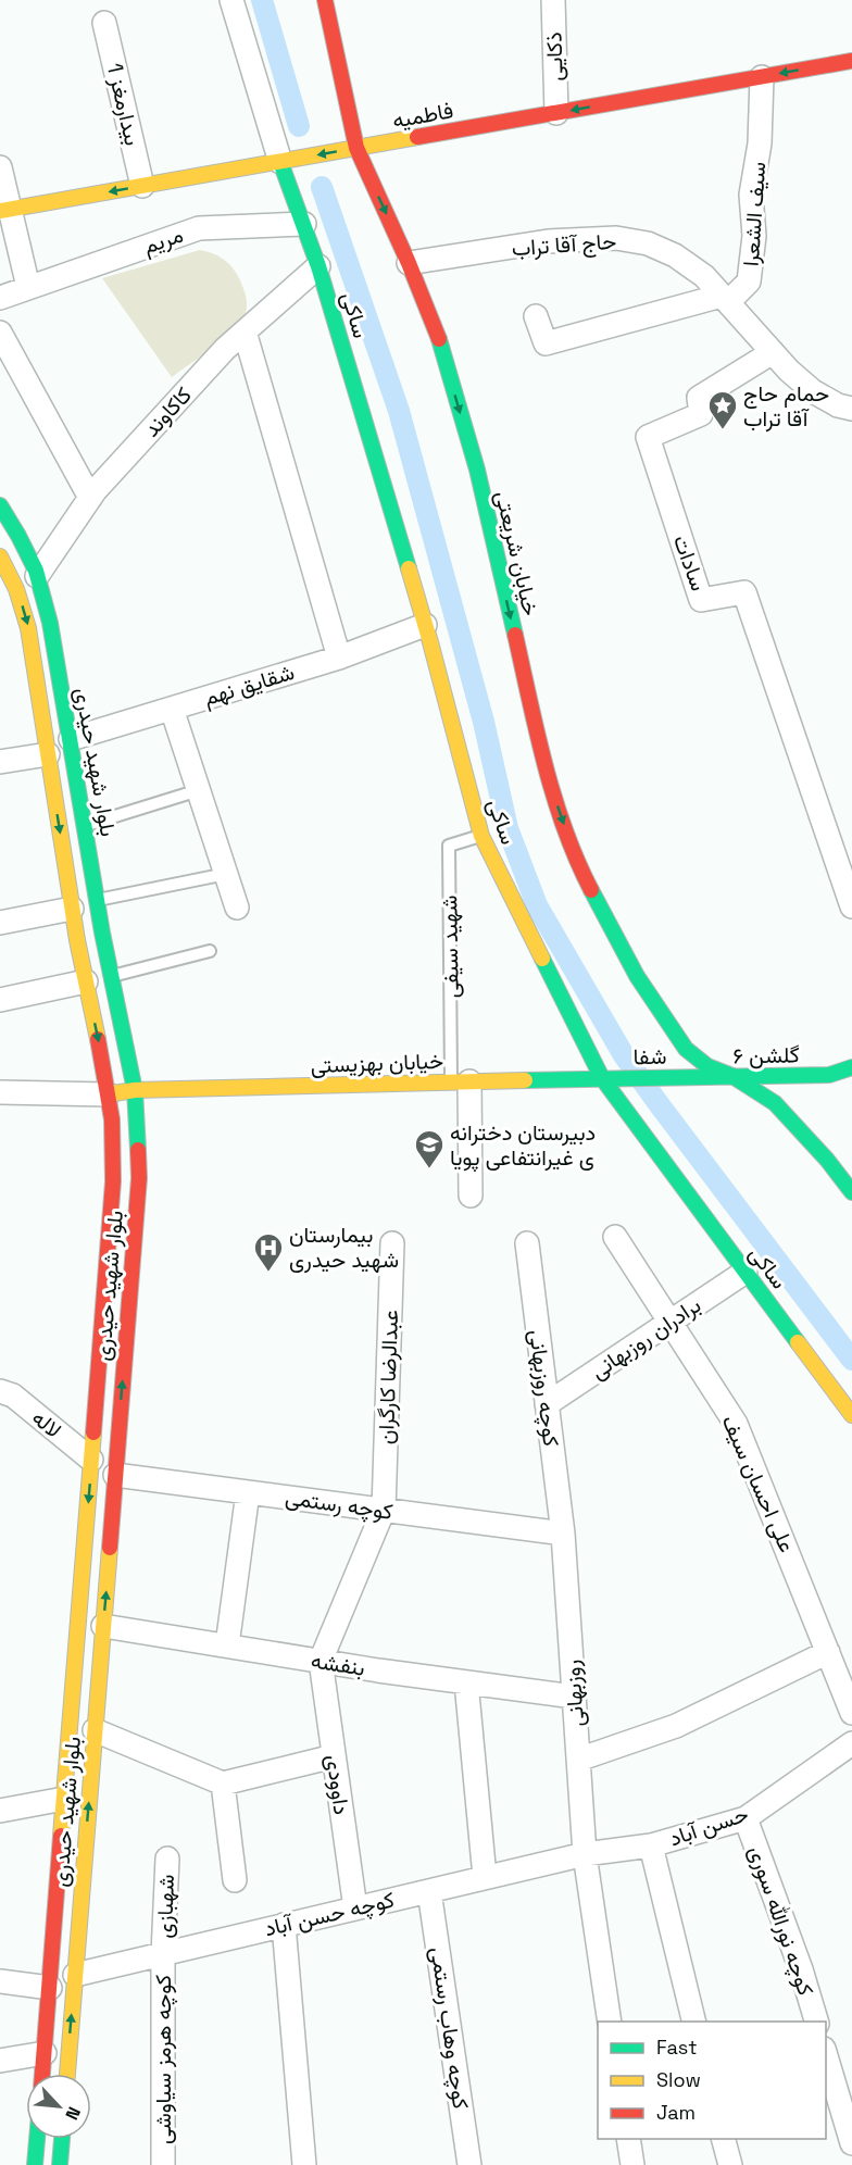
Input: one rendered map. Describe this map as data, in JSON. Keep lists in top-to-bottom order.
{
  "streets": {
    "street": [
      "ذکایی",
      "بیدارمغز 1",
      "فاطمیه",
      "سیف الشعرا",
      "مریم",
      "حاج آقا تراب",
      "ساکی",
      "کاکاوند",
      "خیابان شریعتی",
      "سادات",
      "شقایق نهم",
      "بلوار شهید حیدری",
      "گلشن ۶",
      "شفا",
      "خیابان بهزیستی",
      "برادران روزبهانی",
      "عبدالرضا کارگران",
      "کوچه روزبهانی",
      "لاله",
      "علی احسان سیف",
      "کوچه رستمی",
      "بنفشه",
      "روزبهانی",
      "داوودی",
      "حسن آباد",
      "شهبازی",
      "کوچه حسن آباد",
      "کوچه نورالله سوری",
      "کوچه وهاب رستمی",
      "کوچه هرمز سیاوشی"
    ],
    "lane": ["شهید سیفی"]
  },
  "crossings": [
    ["ذکایی", "فاطمیه"],
    ["بیدارمغز 1", "فاطمیه"],
    ["فاطمیه", "سیف الشعرا"],
    ["فاطمیه", "ساکی"],
    ["فاطمیه", "خیابان شریعتی"],
    ["سیف الشعرا", "حاج آقا تراب"],
    ["مریم", "ساکی"],
    ["حاج آقا تراب", "خیابان شریعتی"],
    ["حاج آقا تراب", "سادات"],
    ["ساکی", "کاکاوند"],
    ["ساکی", "شقایق نهم"],
    ["ساکی", "شهید سیفی"],
    ["ساکی", "خیابان بهزیستی"],
    ["ساکی", "برادران روزبهانی"],
    ["کاکاوند", "بلوار شهید حیدری"],
    ["خیابان شریعتی", "گلشن ۶"],
    ["شقایق نهم", "بلوار شهید حیدری"],
    ["بلوار شهید حیدری", "خیابان بهزیستی"],
    ["بلوار شهید حیدری", "لاله"],
    ["بلوار شهید حیدری", "کوچه رستمی"],
    ["بلوار شهید حیدری", "بنفشه"],
    ["بلوار شهید حیدری", "کوچه حسن آباد"],
    ["شهید سیفی", "خیابان بهزیستی"],
    ["گلشن ۶", "شفا"],
    ["شفا", "خیابان بهزیستی"],
    ["برادران روزبهانی", "کوچه روزبهانی"],
    ["برادران روزبهانی", "علی احسان سیف"],
    ["عبدالرضا کارگران", "کوچه رستمی"],
    ["کوچه روزبهانی", "کوچه رستمی"],
    ["کوچه روزبهانی", "روزبهانی"],
    ["کوچه رستمی", "روزبهانی"],
    ["بنفشه", "روزبهانی"],
    ["بنفشه", "داوودی"],
    ["روزبهانی", "حسن آباد"],
    ["روزبهانی", "کوچه حسن آباد"],
    ["داوودی", "کوچه حسن آباد"],
    ["حسن آباد", "کوچه حسن آباد"],
    ["حسن آباد", "کوچه نورالله سوری"],
    ["شهبازی", "کوچه حسن آباد"],
    ["شهبازی", "کوچه هرمز سیاوشی"],
    ["کوچه حسن آباد", "کوچه وهاب رستمی"],
    ["کوچه حسن آباد", "کوچه هرمز سیاوشی"]
  ],
  "one_way": ["فاطمیه", "خیابان شریعتی"],
  "places": {
    "place": ["حمام حاج آقا تراب"],
    "school or university": ["دبیرستان دخترانه ی غیرانتفاعی پویا"],
    "hospital": ["بیمارستان شهید حیدری"]
  },
  "legend": ["Fast", "Slow", "Jam"],
  "north": "bottom right"
}
